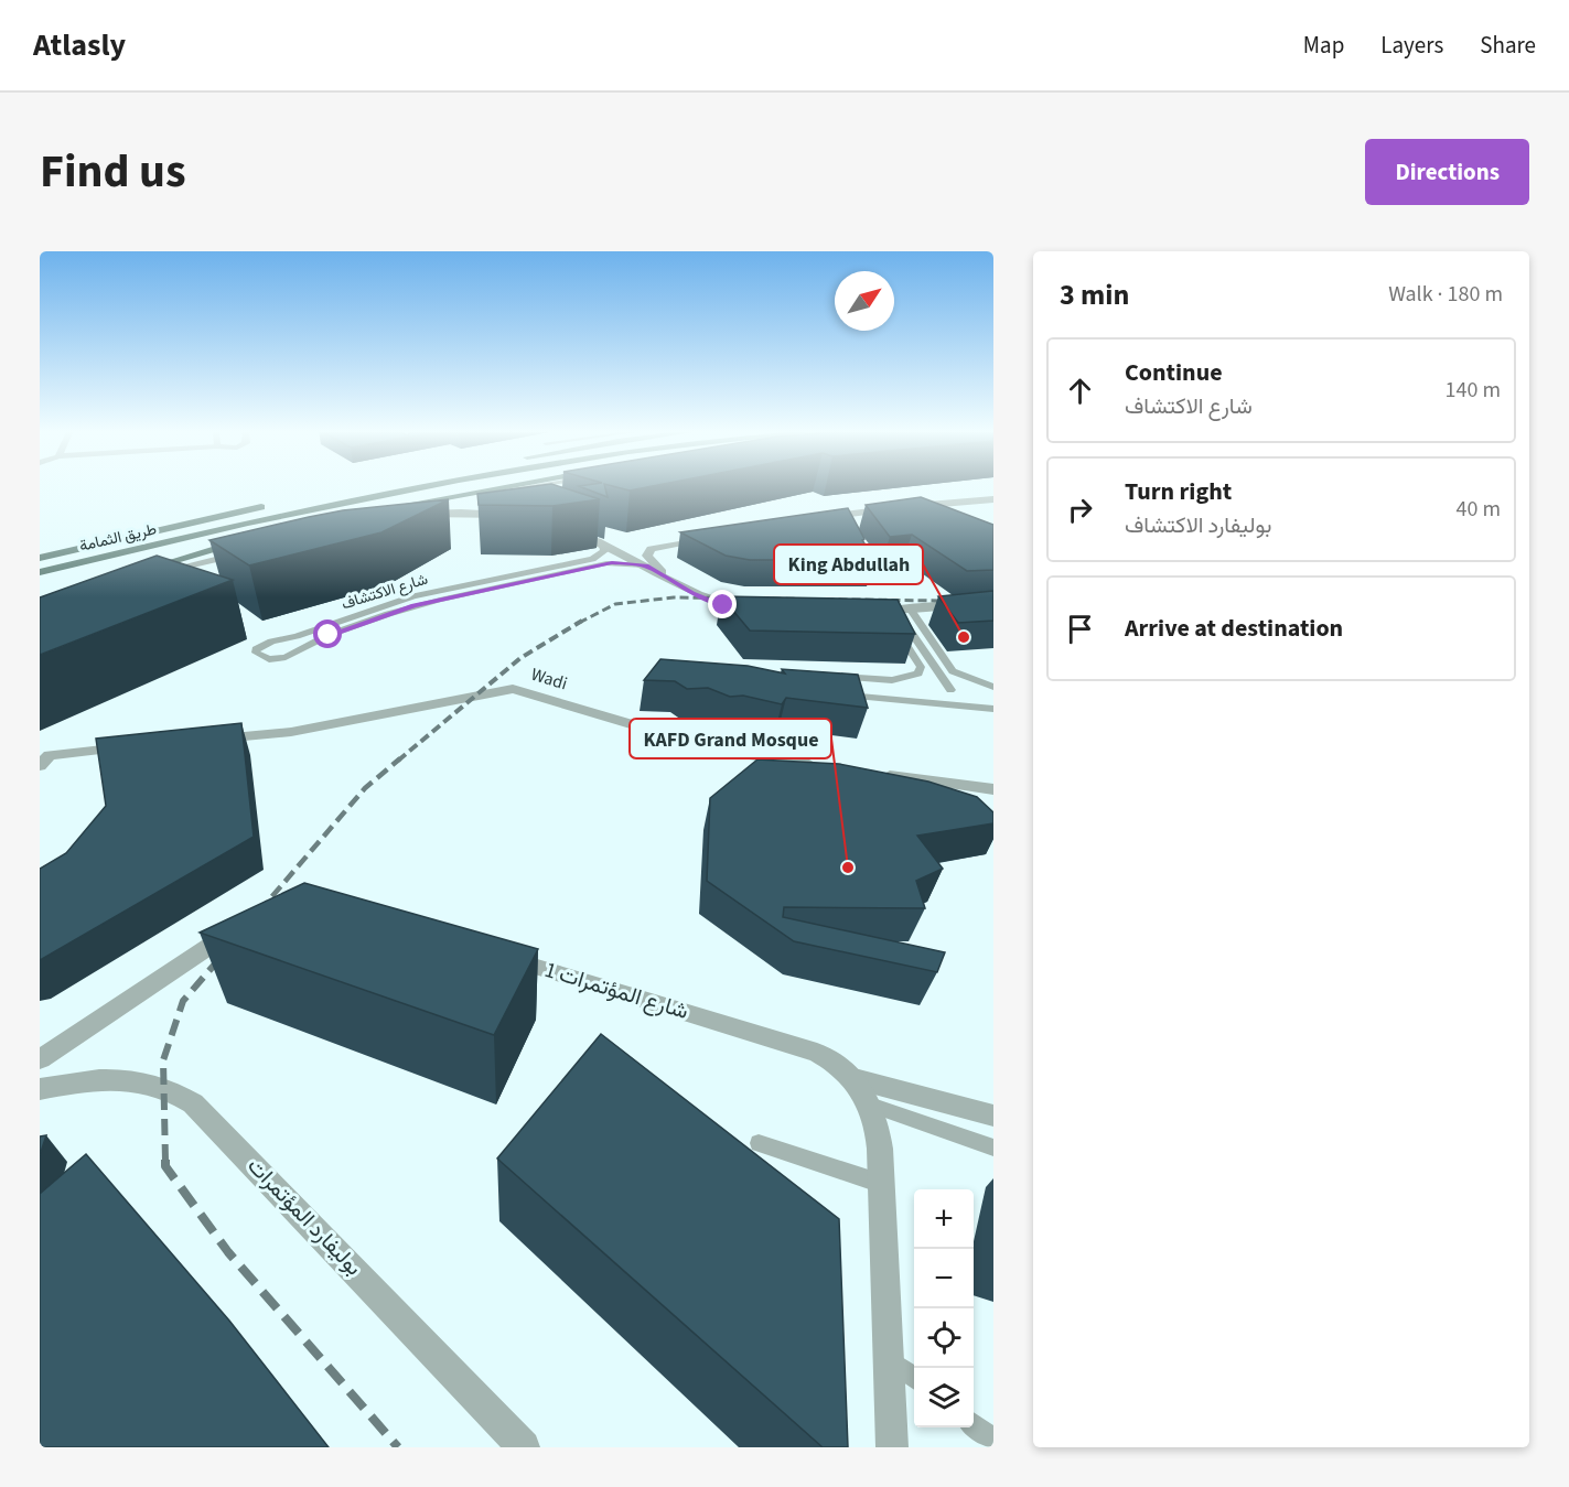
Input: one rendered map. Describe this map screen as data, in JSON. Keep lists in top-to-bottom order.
{
  "streets": {
    "main road": ["طريق الثمامة"],
    "street": ["Wadi", "شارع المؤتمرات 1", "بوليفارد المؤتمرات"],
    "lane": ["شارع الاكتشاف"]
  },
  "places": ["King Abdullah", "KAFD Grand Mosque"],
  "north": "top right",
  "page": {
    "header": "Atlasly",
    "nav": ["Map", "Layers", "Share"],
    "title": "Find us",
    "buttons": "Directions",
    "heading": ["3 min", "Walk · 180 m"],
    "list": [
      ["Continue", "شارع الاكتشاف", "140 m"],
      ["Turn right", "بوليفارد الاكتشاف", "40 m"],
      "Arrive at destination"
    ],
    "map_buttons": ["+", "−"]
  }
}
